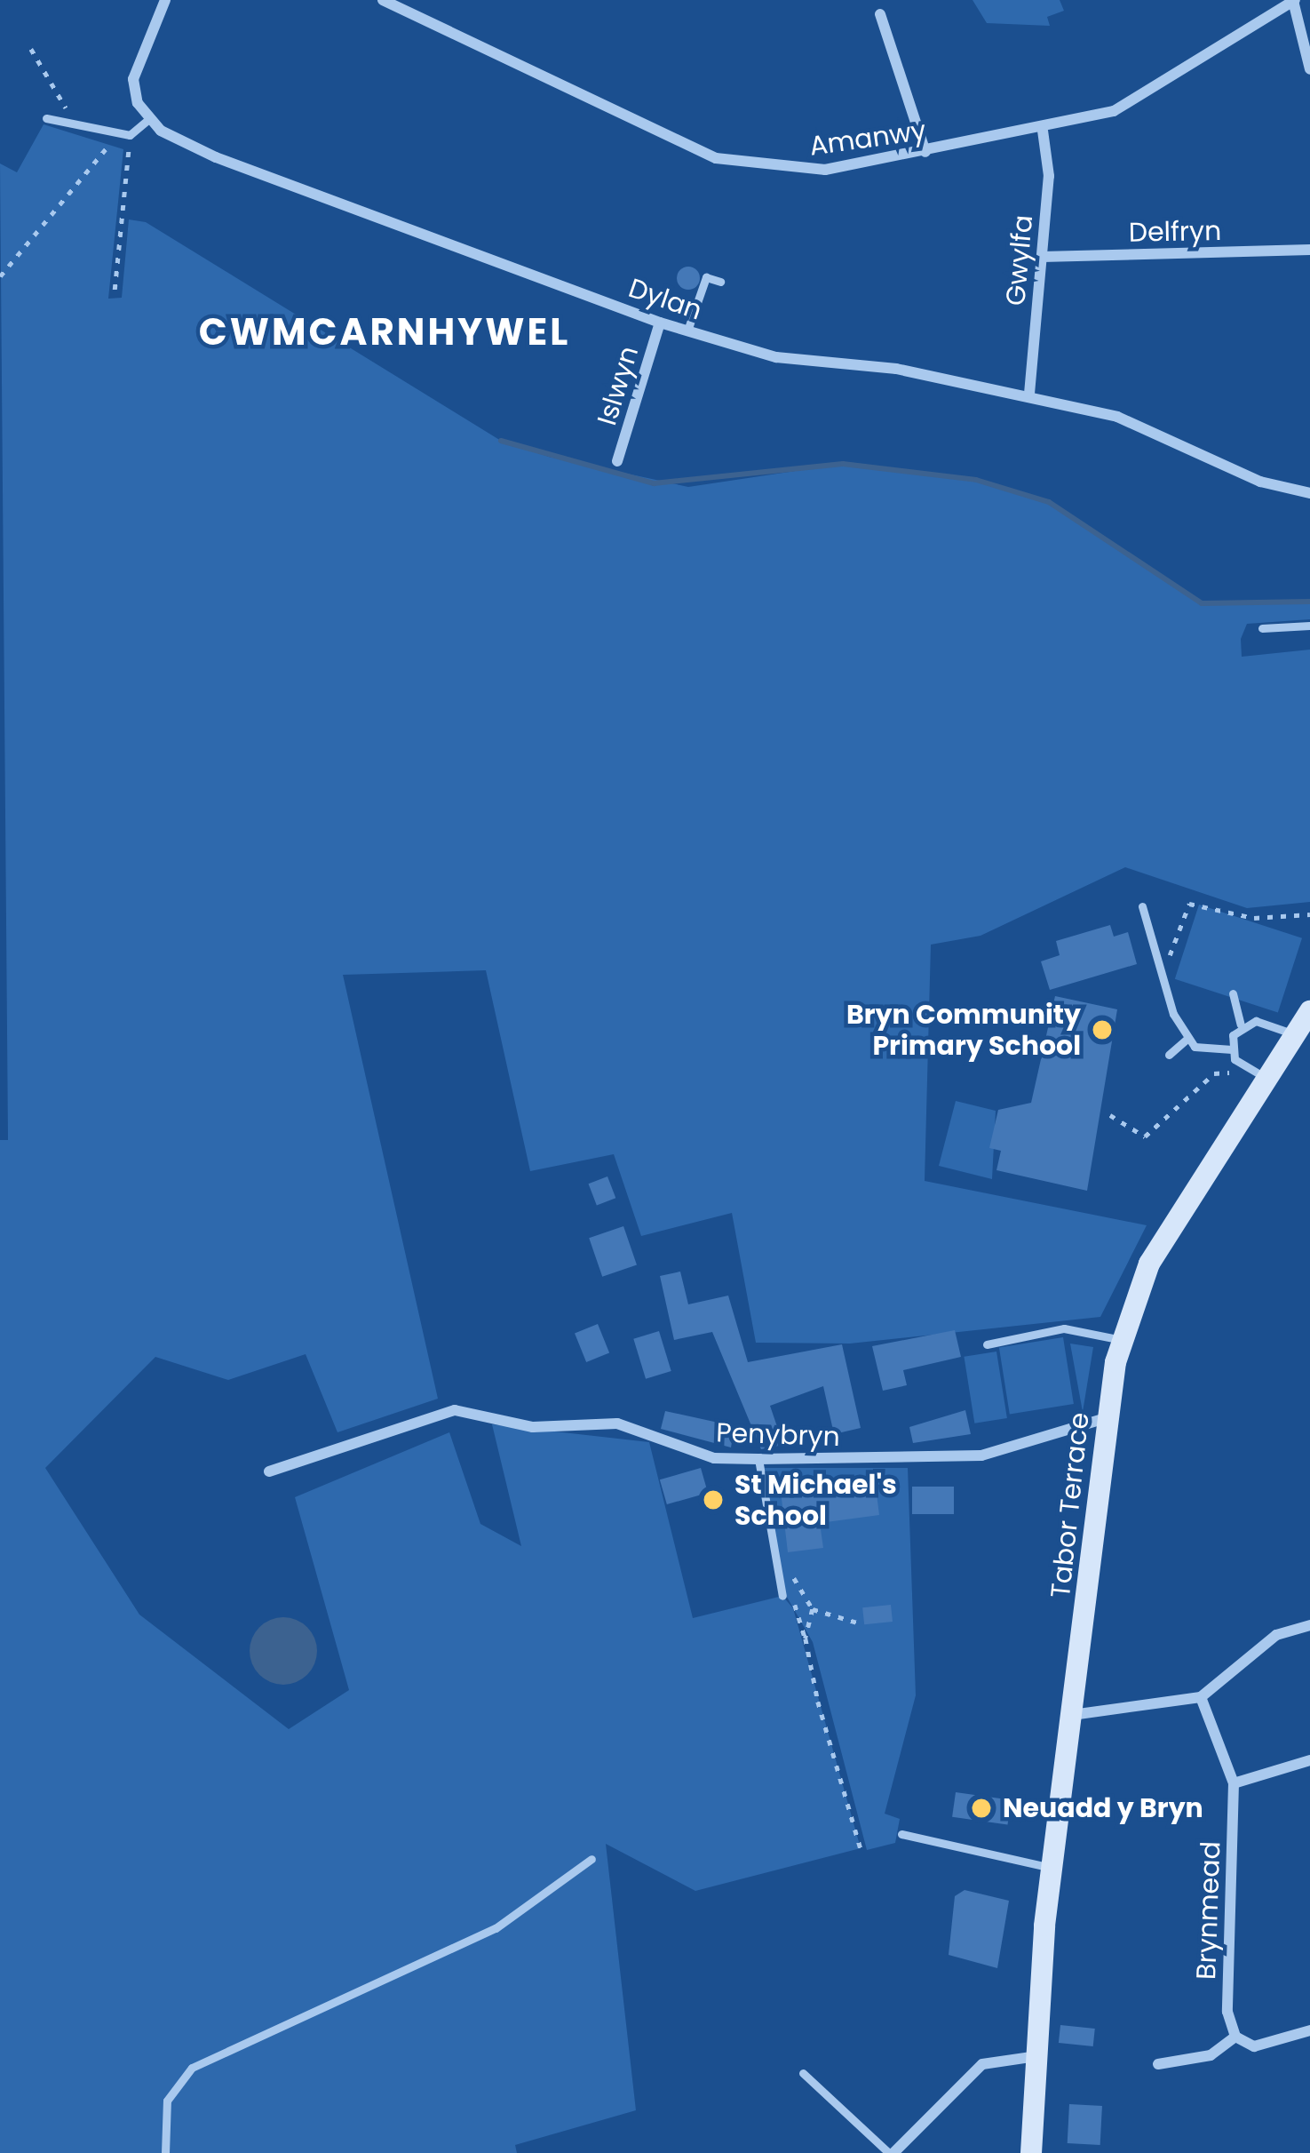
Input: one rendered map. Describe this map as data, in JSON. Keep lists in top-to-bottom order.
{
  "streets": {
    "main road": ["Tabor Terrace"],
    "street": [
      "Amanwy",
      "Delfryn",
      "Gwylfa",
      "Dylan",
      "Islwyn",
      "Penybryn",
      "Brynmead"
    ]
  },
  "crossings": [
    ["Amanwy", "Gwylfa"],
    ["Delfryn", "Gwylfa"],
    ["Gwylfa", "Dylan"],
    ["Dylan", "Islwyn"],
    ["Penybryn", "Tabor Terrace"]
  ],
  "districts": ["CWMCARNHYWEL"],
  "places": ["Bryn Community Primary School", "St Michael's School", "Neuadd y Bryn"]
}
